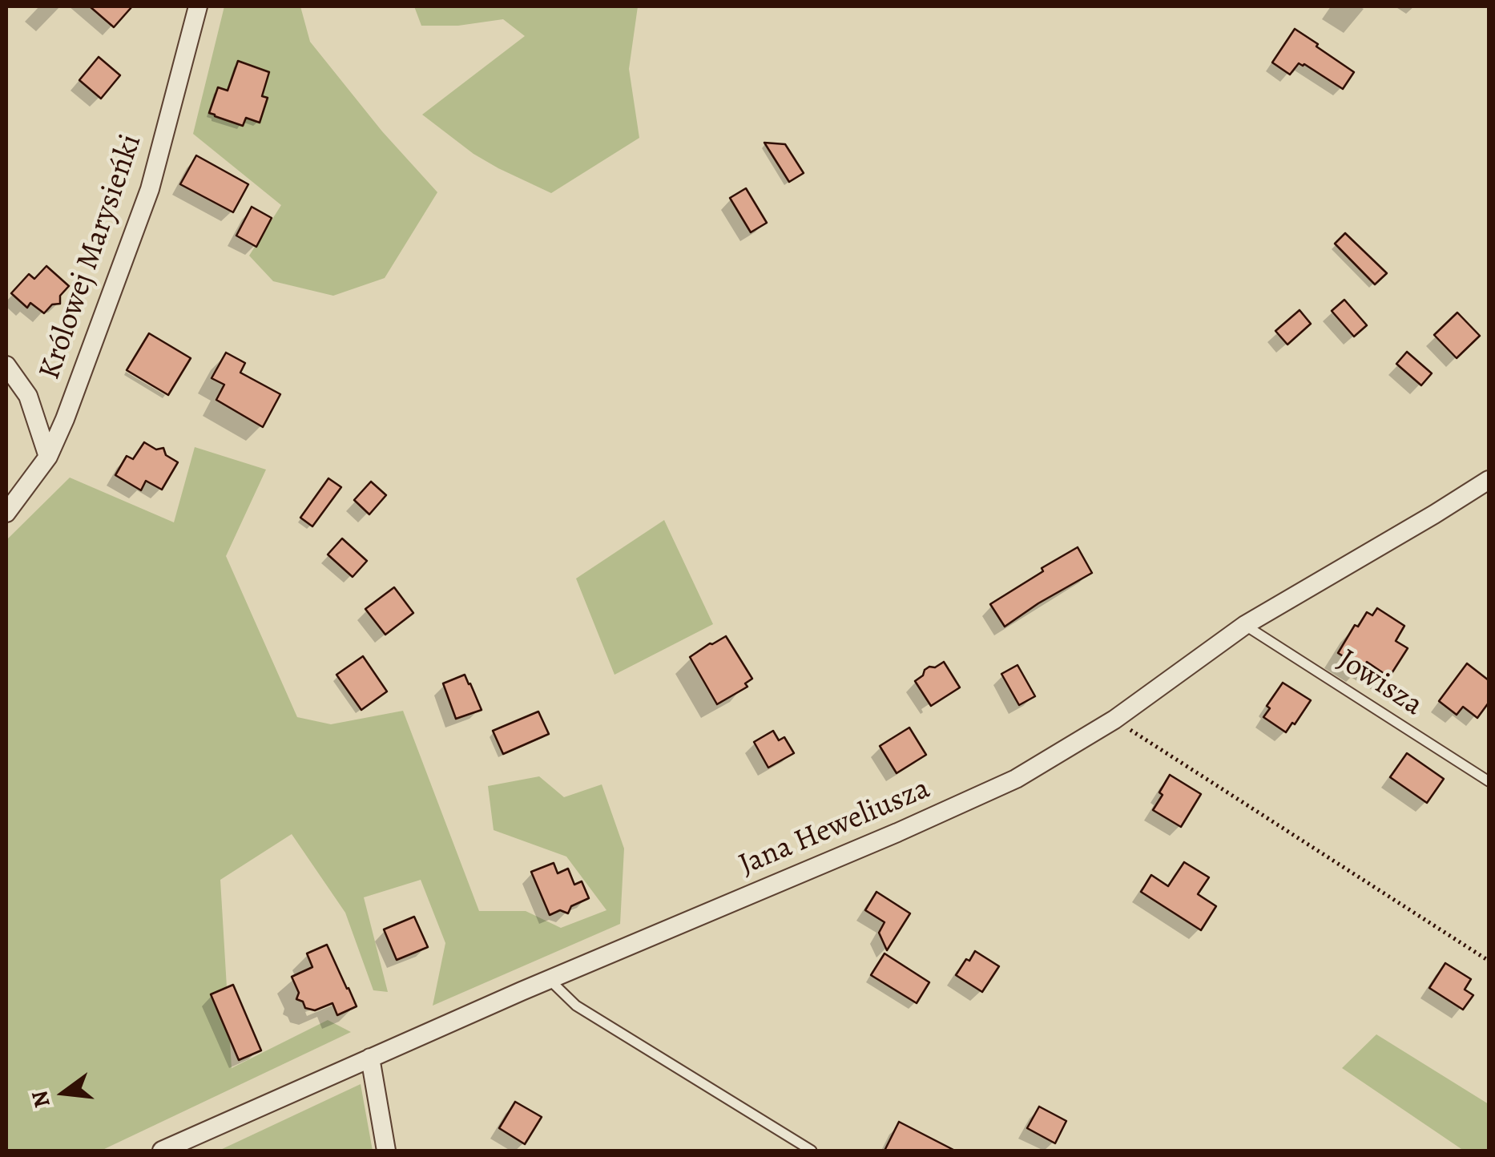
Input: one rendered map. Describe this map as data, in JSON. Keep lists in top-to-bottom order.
{
  "streets": {
    "street": ["Królowej Marysieńki", "Jana Heweliusza"],
    "lane": ["Jowisza"]
  },
  "crossings": [
    ["Jowisza", "Jana Heweliusza"]
  ],
  "north": "left"
}
